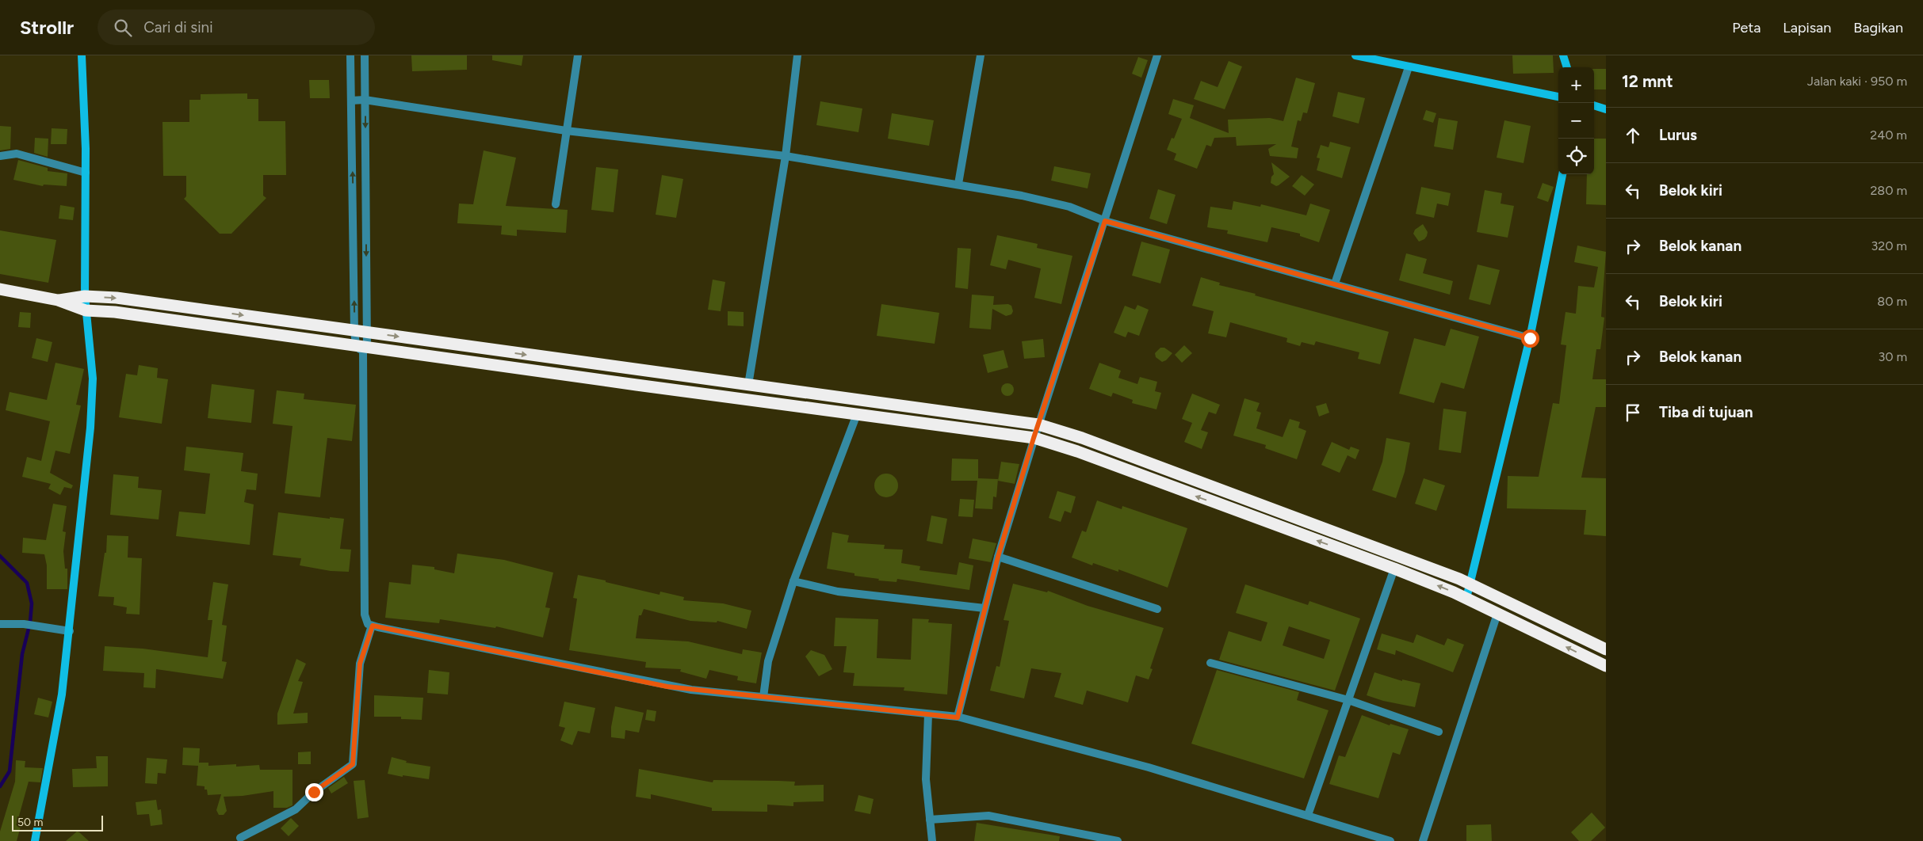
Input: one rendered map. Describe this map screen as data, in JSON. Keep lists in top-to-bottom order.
{
  "scale_bar": "50 m",
  "page": {
    "header": "Strollr",
    "search": "Cari di sini",
    "nav": ["Peta", "Lapisan", "Bagikan"],
    "heading": ["12 mnt", "Jalan kaki · 950 m"],
    "map_buttons": ["+", "−"],
    "list": [
      ["Lurus", "240 m"],
      ["Belok kiri", "280 m"],
      ["Belok kanan", "320 m"],
      ["Belok kiri", "80 m"],
      ["Belok kanan", "30 m"],
      "Tiba di tujuan"
    ],
    "scale": "50 m"
  }
}
